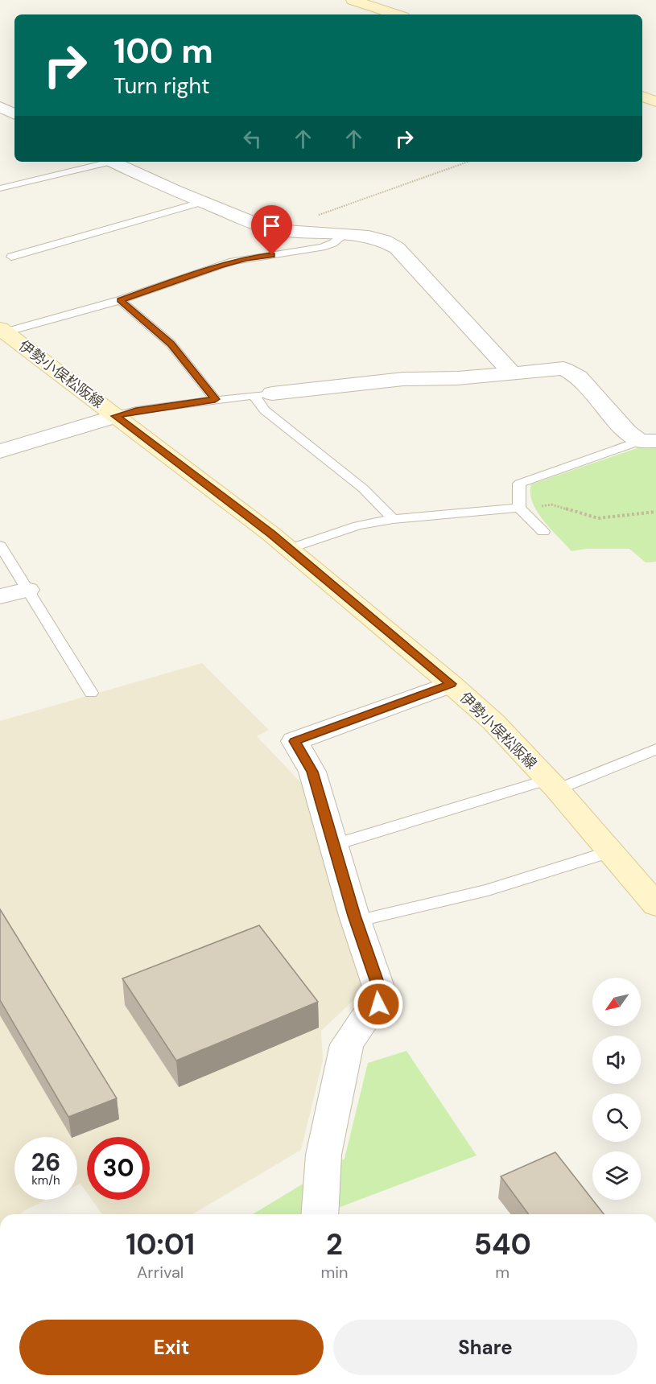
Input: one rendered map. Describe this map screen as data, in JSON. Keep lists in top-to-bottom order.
{
  "streets": {
    "main road": ["伊勢小俣松阪線"]
  },
  "north": "bottom left",
  "page": {
    "turn": ["100 m", "Turn right"],
    "speed": "26 km/h",
    "limit": "30",
    "eta": [
      "10:01",
      "Arrival",
      "2",
      "min",
      "540",
      "m"
    ],
    "buttons": ["Exit", "Share"]
  }
}
